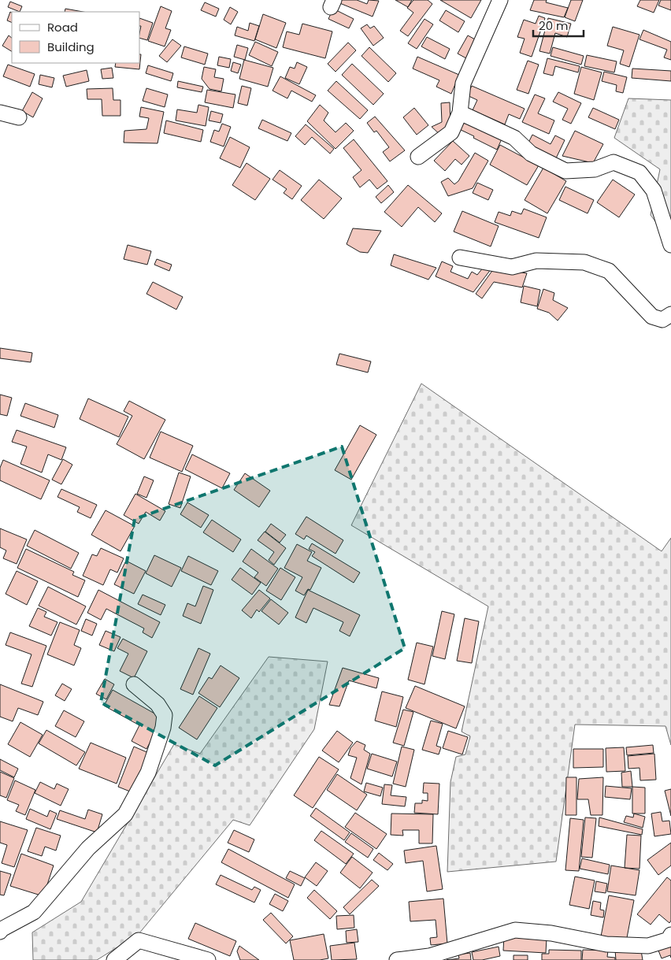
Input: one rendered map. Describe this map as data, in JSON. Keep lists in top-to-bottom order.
{
  "legend": ["Road", "Building"],
  "scale_bar": "20 m"
}
